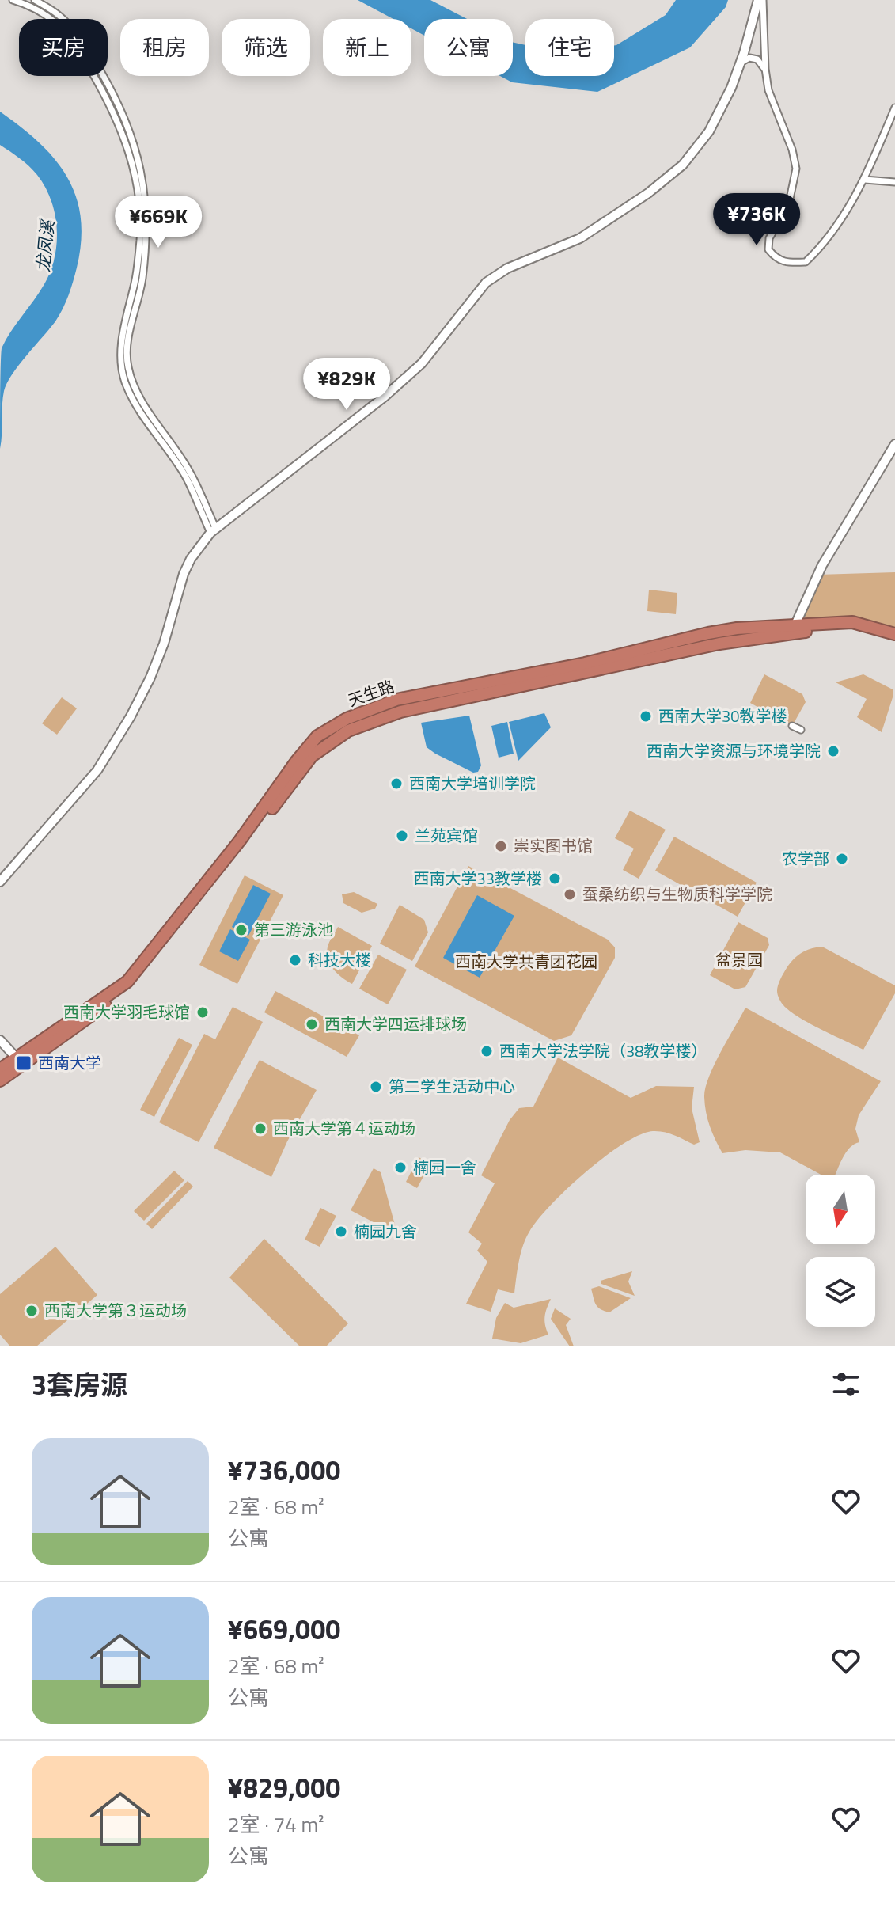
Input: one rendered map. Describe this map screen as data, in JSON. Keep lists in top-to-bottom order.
{
  "streets": {
    "highway": ["天生路"]
  },
  "water": ["龙凤溪"],
  "parks": ["盆景园", "西南大学共青团花园"],
  "places": {
    "other": [
      "西南大学30教学楼",
      "西南大学资源与环境学院",
      "西南大学培训学院",
      "兰苑宾馆",
      "崇实图书馆",
      "农学部",
      "西南大学33教学楼",
      "蚕桑纺织与生物质科学学院",
      "第三游泳池",
      "科技大楼",
      "西南大学羽毛球馆",
      "西南大学四运排球场",
      "西南大学法学院（38教学楼）",
      "第二学生活动中心",
      "西南大学第４运动场",
      "楠园一舍",
      "楠园九舍",
      "西南大学第３运动场"
    ],
    "transit": ["西南大学"]
  },
  "north": "bottom",
  "page": {
    "chip": [
      "买房",
      "租房",
      "筛选",
      "新上",
      "公寓",
      "住宅"
    ],
    "price": ["¥736K", "¥669K", "¥829K"],
    "heading": "3套房源",
    "list": [
      {
        "name": "¥736,000",
        "note": "2室 · 68 m² · 公寓"
      },
      {
        "name": "¥669,000",
        "note": "2室 · 68 m² · 公寓"
      },
      {
        "name": "¥829,000",
        "note": "2室 · 74 m² · 公寓"
      }
    ]
  }
}
